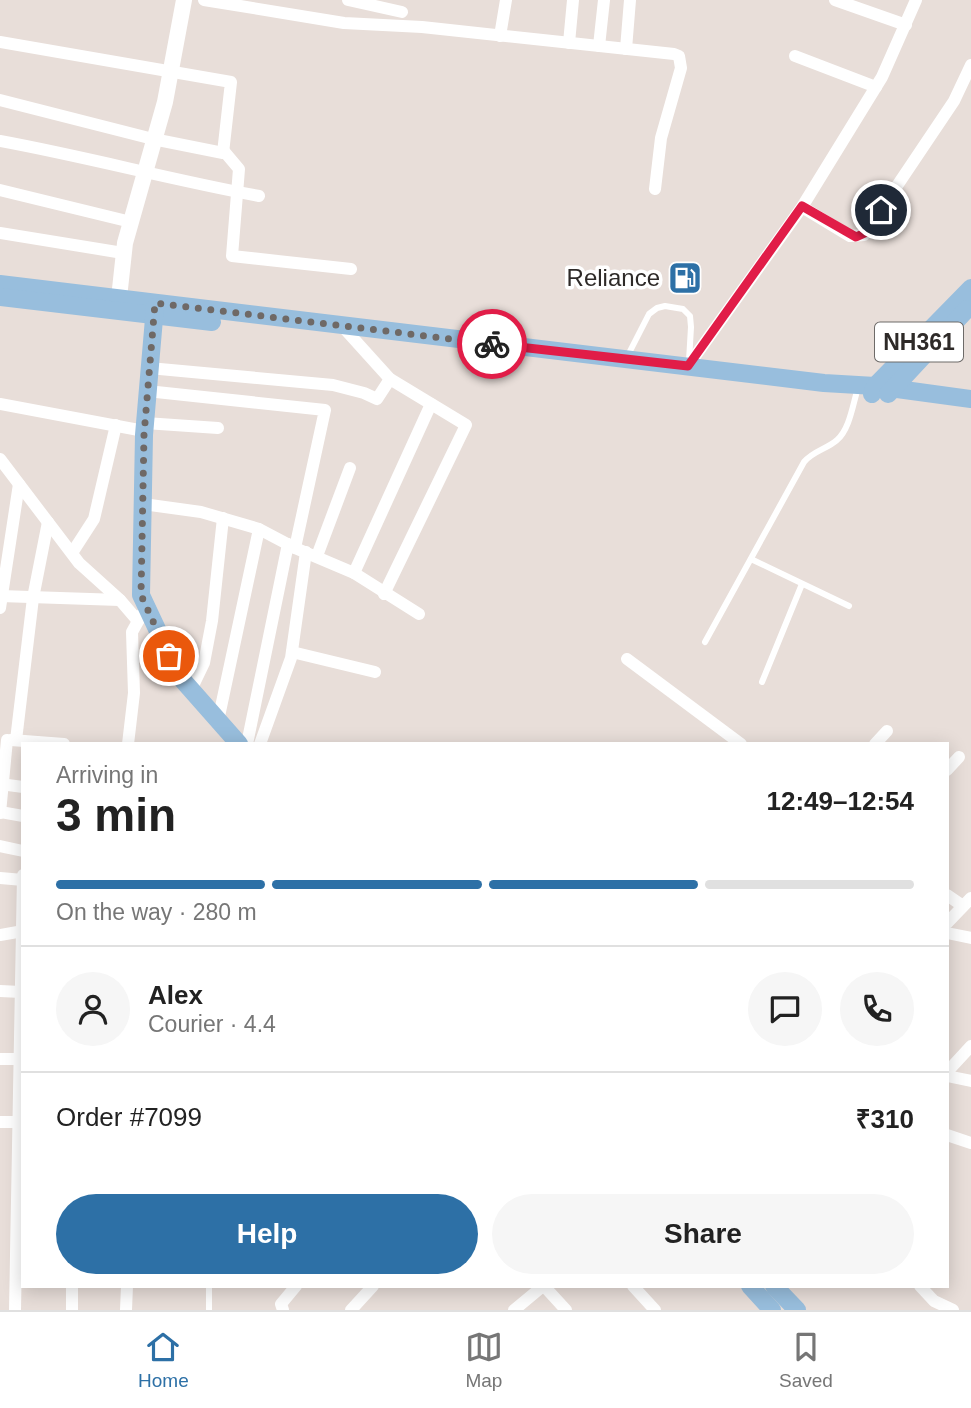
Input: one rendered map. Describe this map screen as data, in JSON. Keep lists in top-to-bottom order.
{
  "streets": {
    "main road": ["NH361"]
  },
  "places": {
    "fuel station": ["Reliance"]
  },
  "page": {
    "heading": ["3 min", "Arriving in", "12:49–12:54"],
    "panel": [
      "Alex",
      "Courier · 4.4",
      "Order #7099",
      "₹310"
    ],
    "bar": "On the way · 280 m",
    "buttons": ["Help", "Share"],
    "tabs": ["Home", "Map", "Saved"]
  }
}
